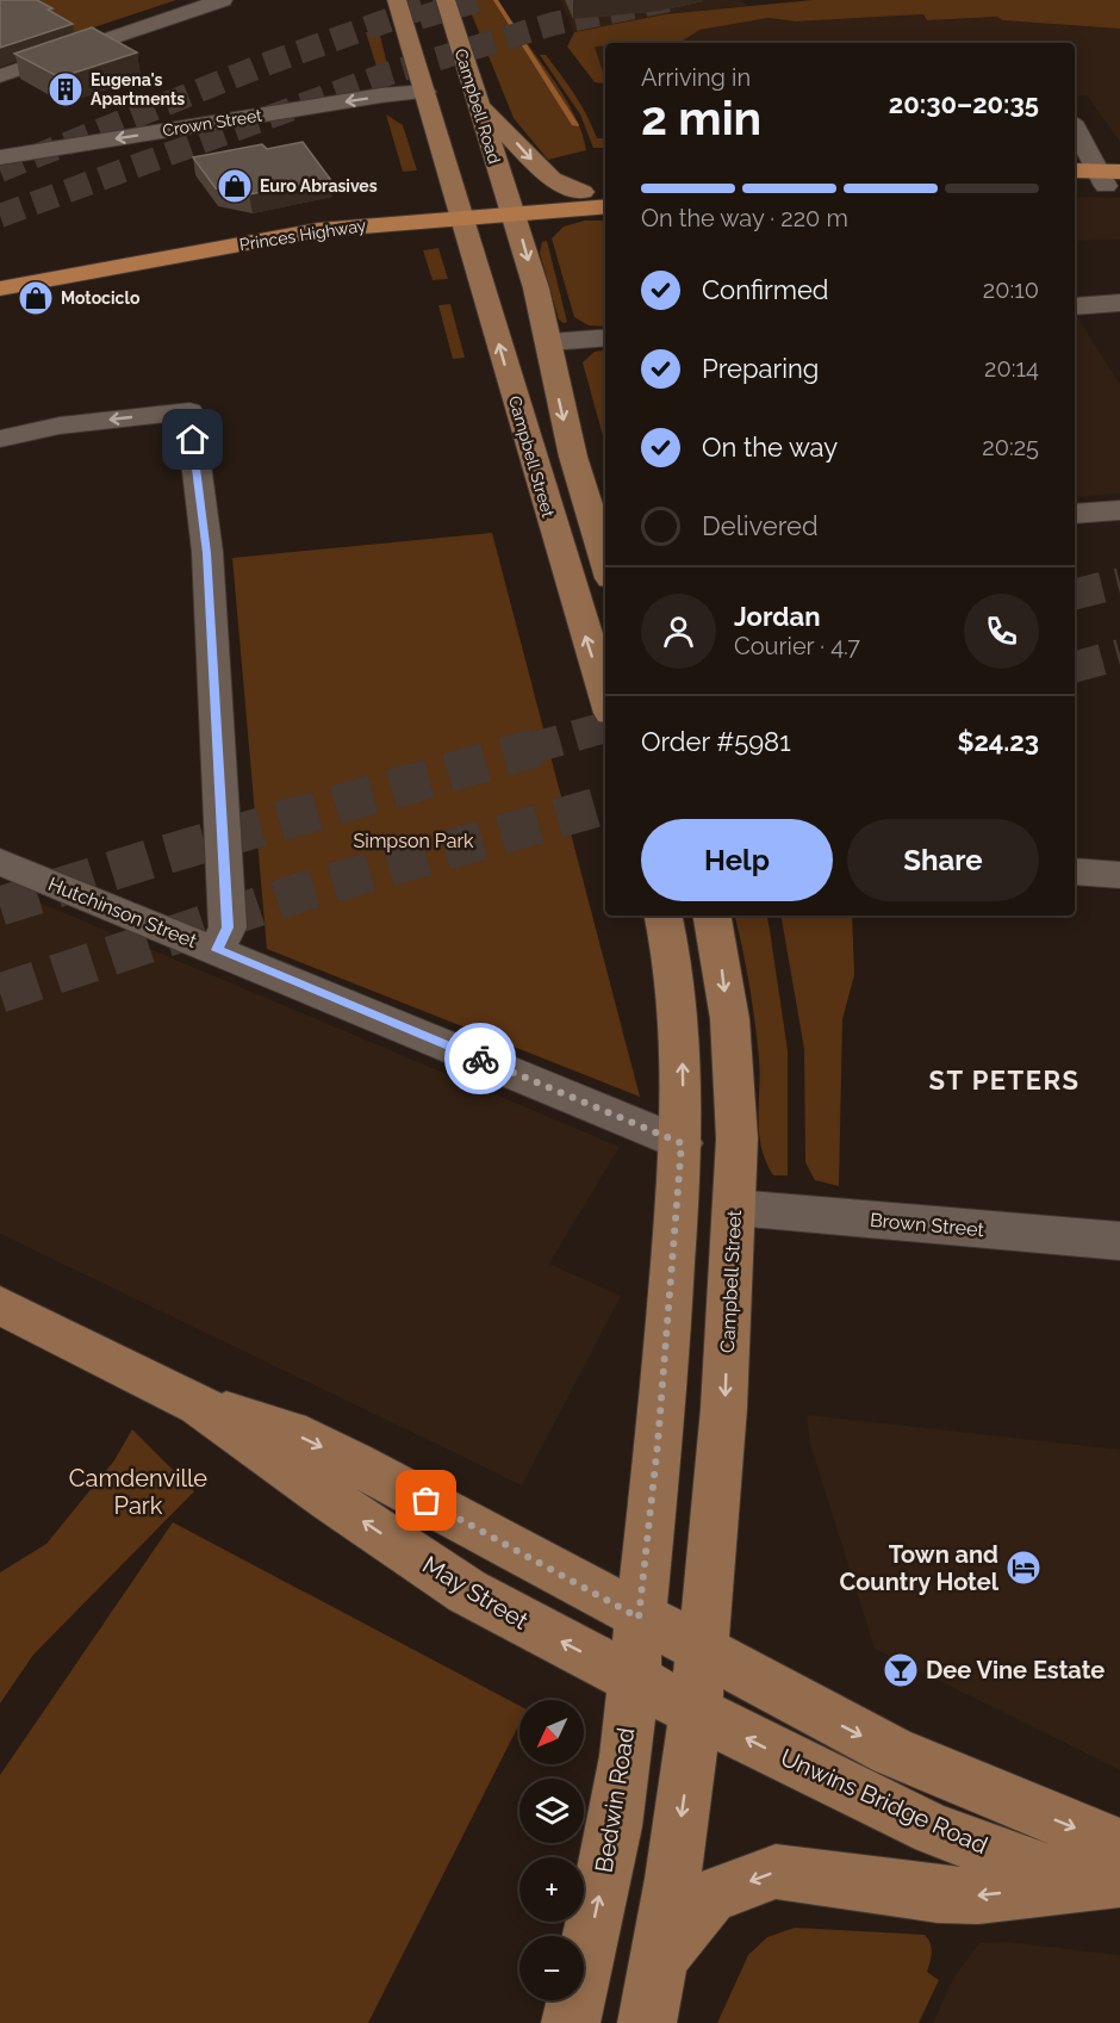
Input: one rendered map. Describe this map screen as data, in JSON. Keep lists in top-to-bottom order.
{
  "streets": {
    "highway": ["Princes Highway"],
    "main road": [
      "Campbell Road",
      "Campbell Street",
      "May Street",
      "Bedwin Road",
      "Unwins Bridge Road"
    ],
    "street": ["Crown Street", "Hutchinson Street", "Brown Street"]
  },
  "crossings": [
    ["Campbell Road", "Princes Highway"],
    ["Campbell Road", "Campbell Street"],
    ["Princes Highway", "Campbell Street"],
    ["Campbell Street", "Brown Street"],
    ["Campbell Street", "May Street"],
    ["May Street", "Bedwin Road"],
    ["May Street", "Unwins Bridge Road"]
  ],
  "districts": ["ST PETERS"],
  "parks": ["Simpson Park", "Camdenville Park"],
  "places": {
    "building": ["Eugena's Apartments"],
    "shop": ["Euro Abrasives", "Motociclo"],
    "hotel": ["Town and Country Hotel"],
    "bar": ["Dee Vine Estate"]
  },
  "north": "bottom left",
  "page": {
    "heading": ["2 min", "Arriving in", "20:30–20:35"],
    "panel": [
      "Jordan",
      "Courier · 4.7",
      "Order #5981",
      "$24.23"
    ],
    "bar": "On the way · 220 m",
    "list": [
      ["Confirmed", "20:10"],
      ["Preparing", "20:14"],
      ["On the way", "20:25"],
      "Delivered"
    ],
    "buttons": ["Help", "Share"],
    "map_buttons": ["+", "−"]
  }
}
